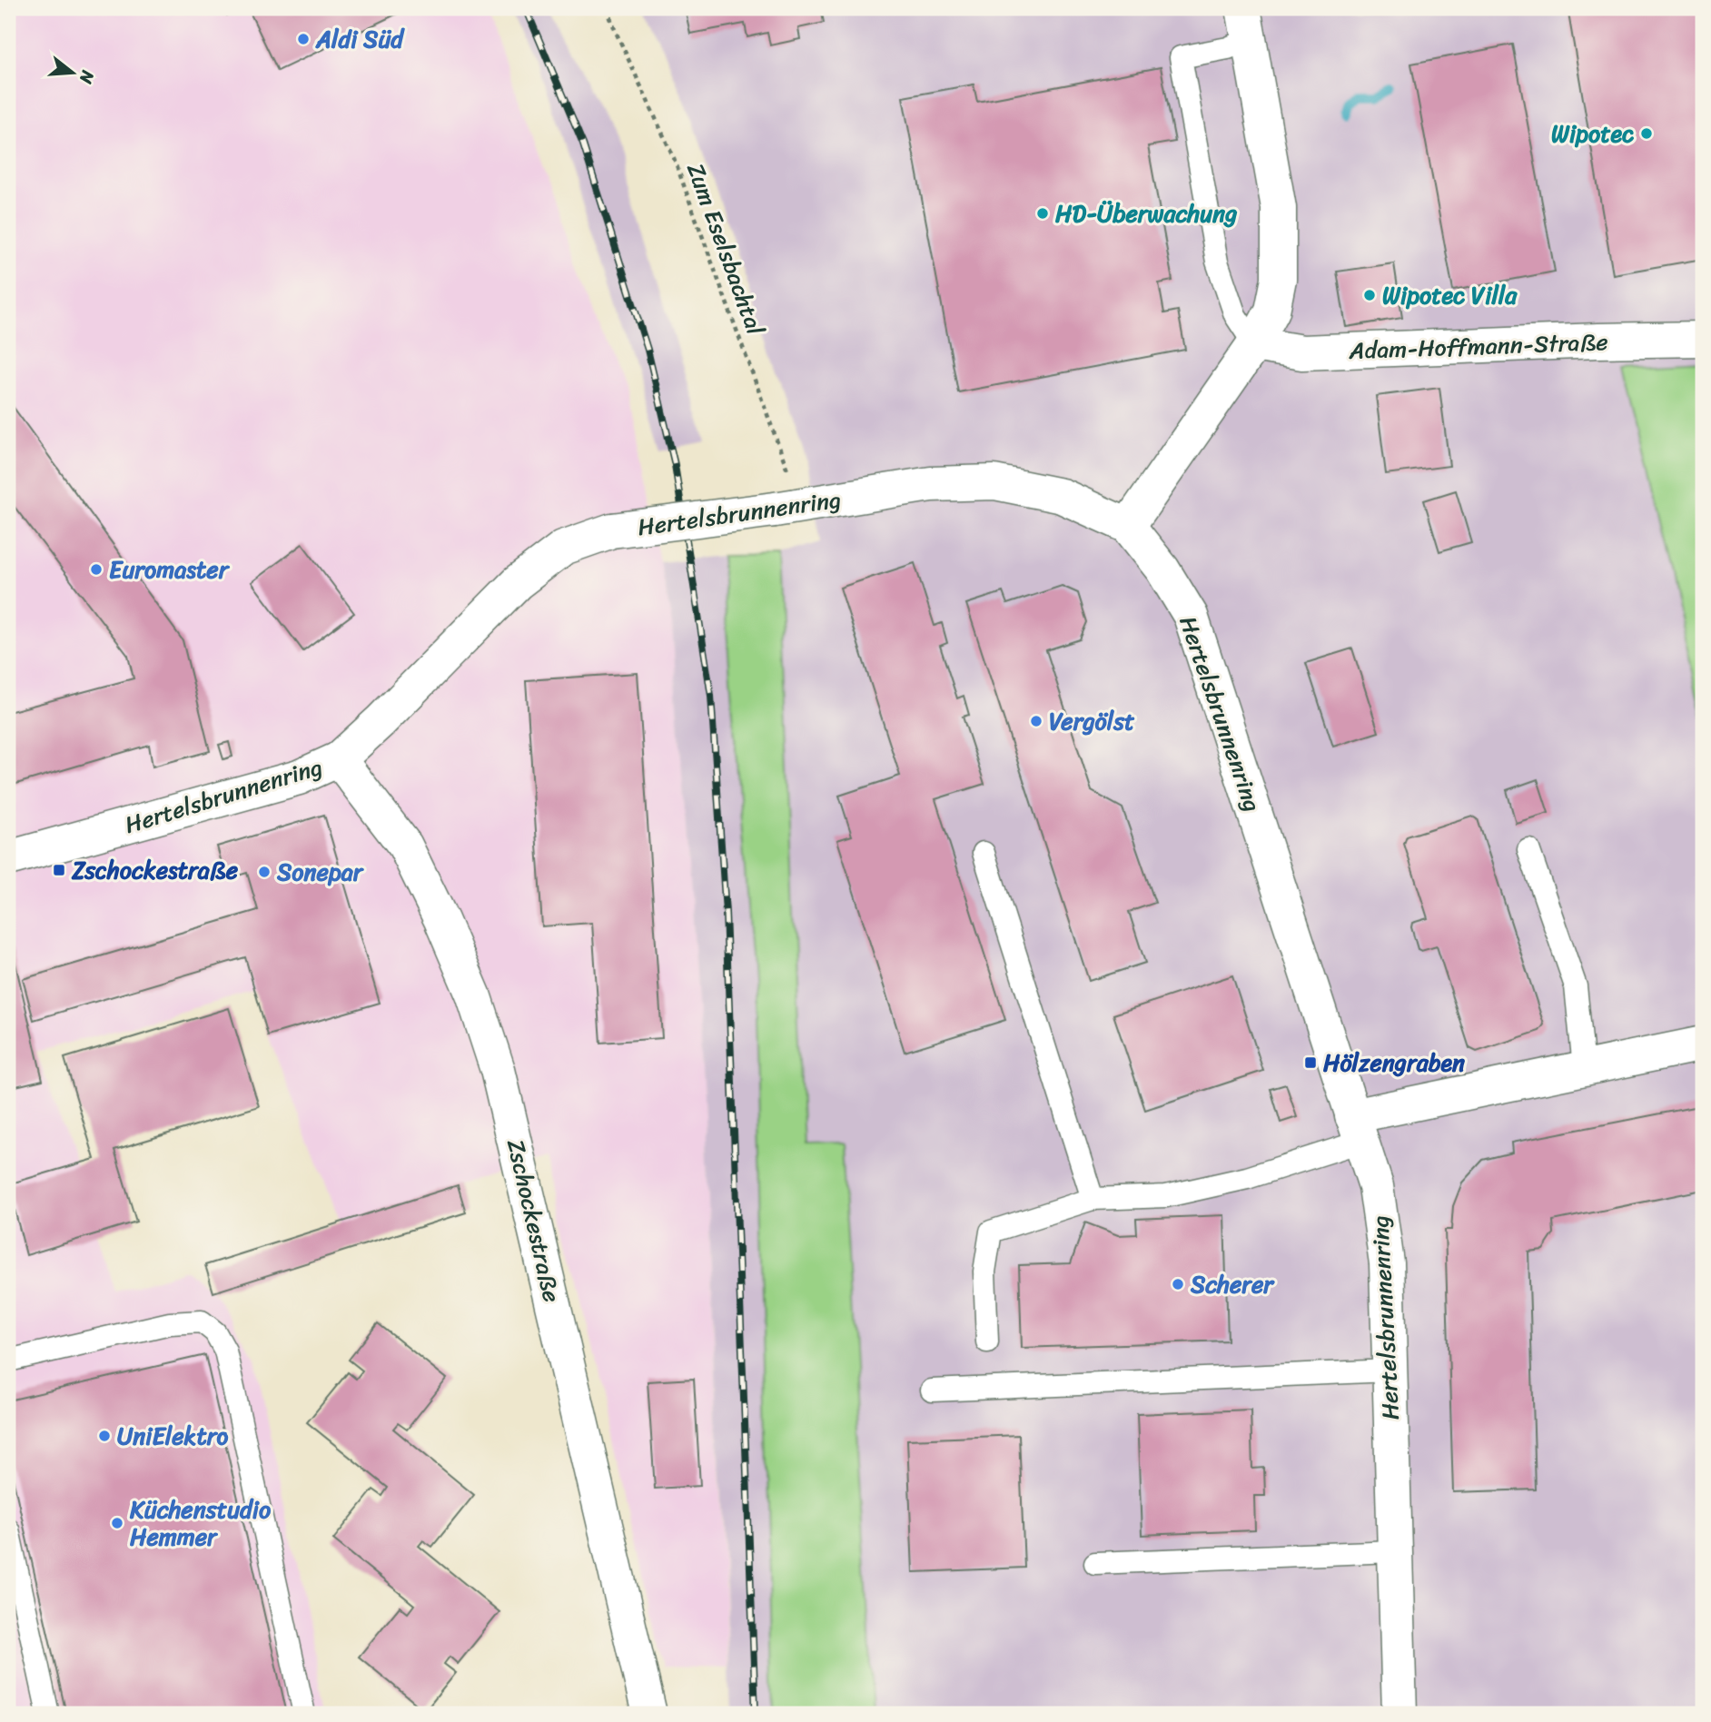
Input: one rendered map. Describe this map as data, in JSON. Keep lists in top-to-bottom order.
{
  "streets": {
    "street": ["Adam-Hoffmann-Straße", "Hertelsbrunnenring", "Zschockestraße"],
    "path": ["Zum Eselsbachtal"]
  },
  "crossings": [
    ["Zum Eselsbachtal", "Hertelsbrunnenring"],
    ["Hertelsbrunnenring", "Zschockestraße"]
  ],
  "places": {
    "other": [
      "Aldi Süd",
      "Wipotec",
      "HD-Überwachung",
      "Wipotec Villa",
      "Euromaster",
      "Vergölst",
      "Sonepar",
      "Scherer",
      "UniElektro",
      "Küchenstudio Hemmer"
    ],
    "transit": ["Zschockestraße", "Hölzengraben"]
  },
  "north": "right"
}
